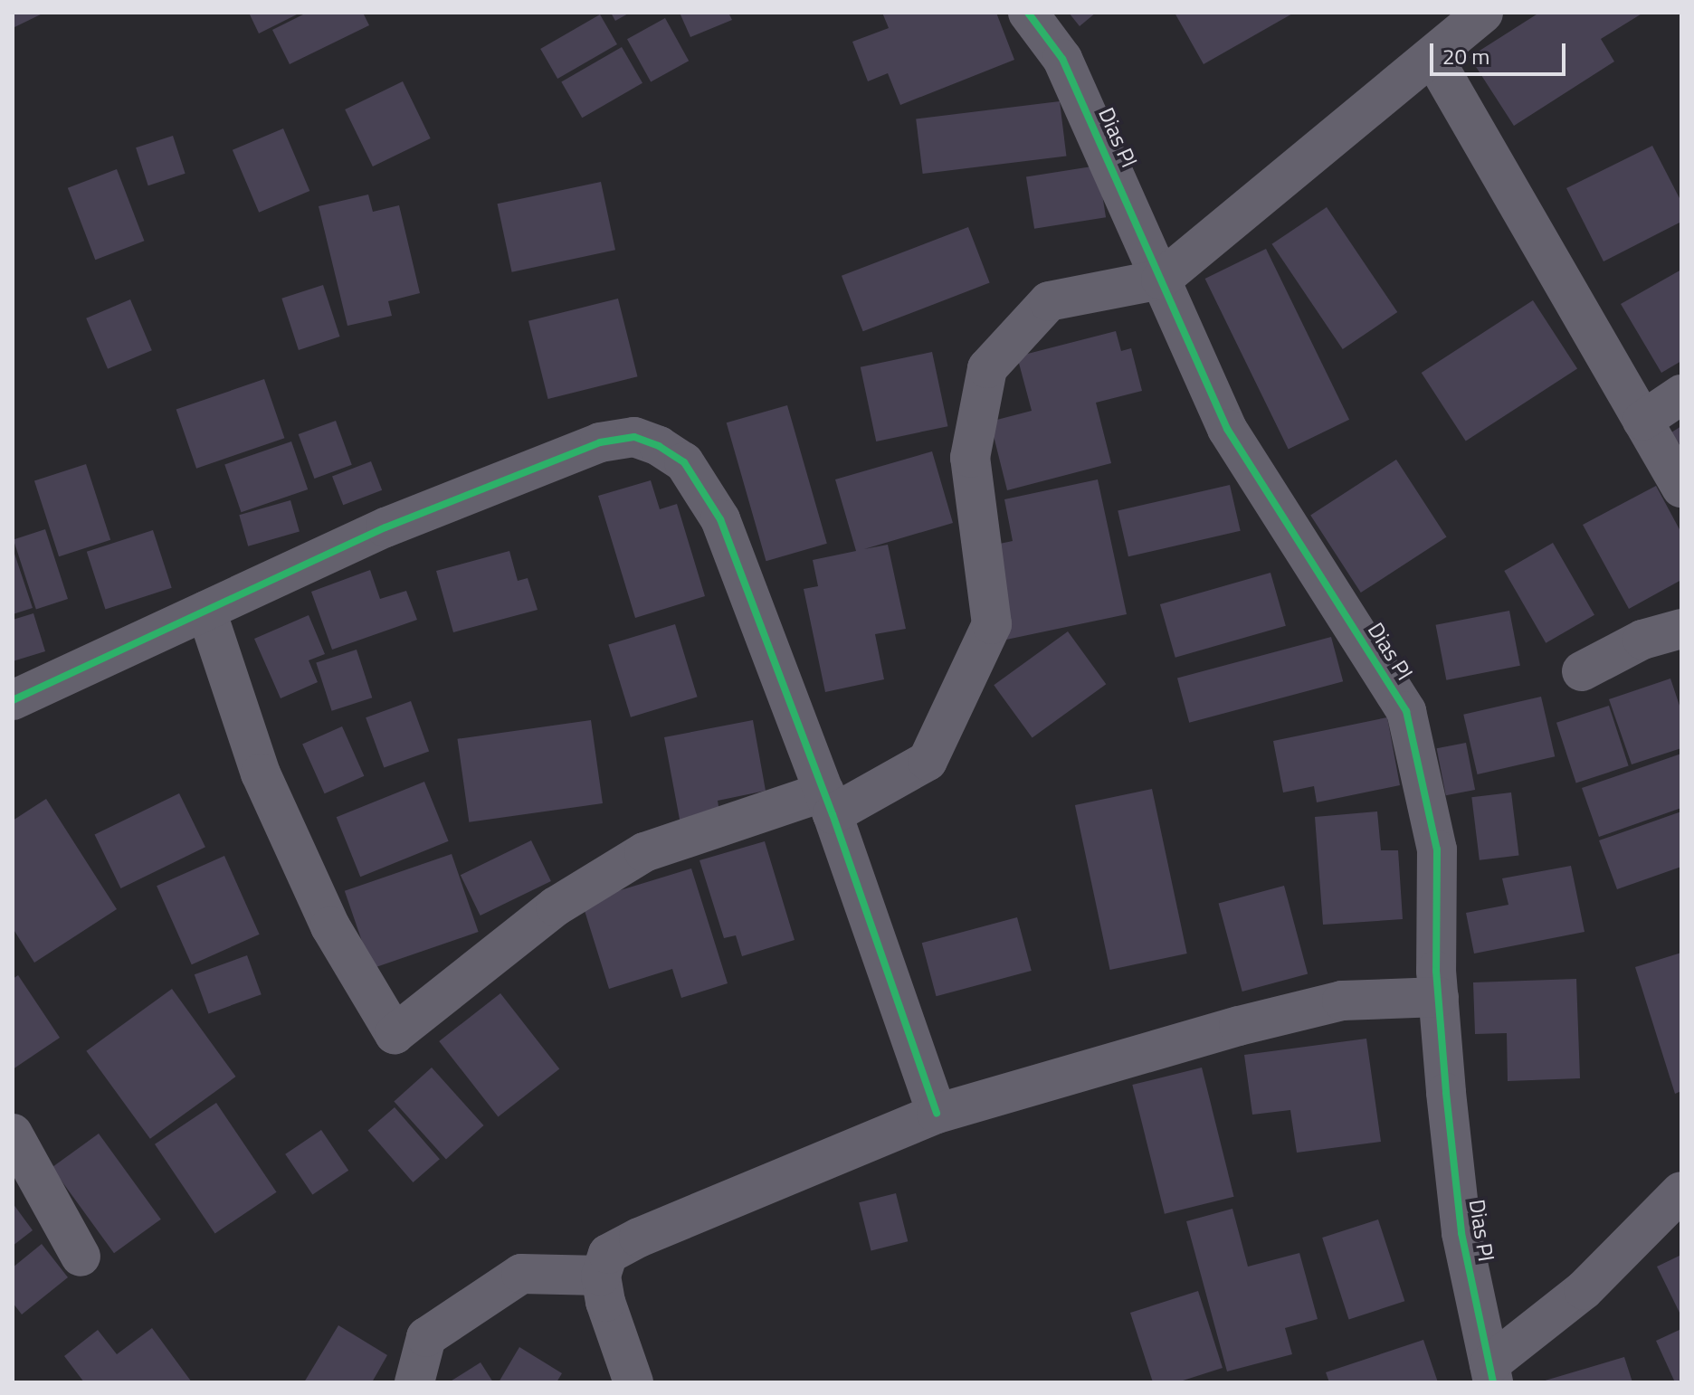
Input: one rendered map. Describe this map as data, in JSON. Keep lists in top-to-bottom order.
{
  "streets": {
    "street": ["Dias Pl"]
  },
  "scale_bar": "20 m"
}
